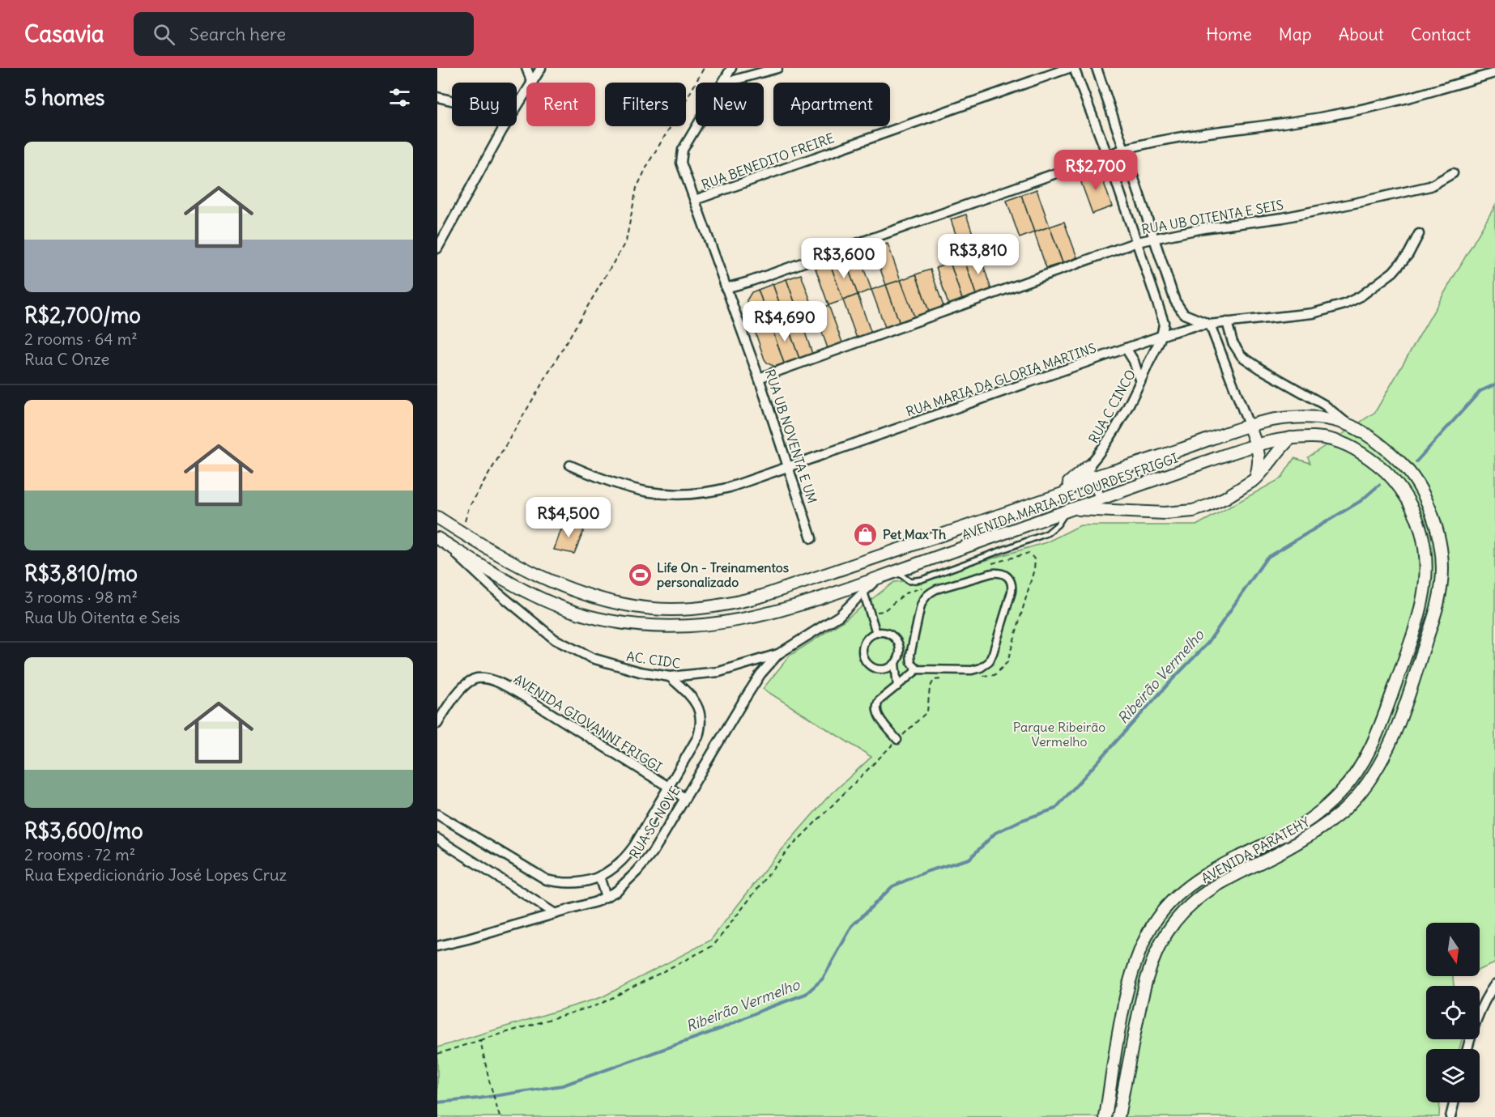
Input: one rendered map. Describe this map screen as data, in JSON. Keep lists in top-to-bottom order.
{
  "streets": {
    "street": [
      "RUA BENEDITO FREIRE",
      "RUA UB OITENTA E SEIS",
      "RUA MARIA DA GLORIA MARTINS",
      "RUA C CINCO",
      "RUA UB NOVENTA E UM",
      "AVENIDA MARIA DE LOURDES FRIGGI",
      "AC. CIDC",
      "AVENIDA GIOVANNI FRIGGI",
      "RUA SC NOVE",
      "AVENIDA PARATEHY"
    ]
  },
  "crossings": [
    ["RUA BENEDITO FREIRE", "RUA UB NOVENTA E UM"],
    ["RUA UB OITENTA E SEIS", "RUA C CINCO"],
    ["RUA UB OITENTA E SEIS", "RUA UB NOVENTA E UM"],
    ["RUA MARIA DA GLORIA MARTINS", "RUA C CINCO"],
    ["RUA MARIA DA GLORIA MARTINS", "RUA UB NOVENTA E UM"],
    ["RUA C CINCO", "AVENIDA MARIA DE LOURDES FRIGGI"],
    ["AVENIDA MARIA DE LOURDES FRIGGI", "AC. CIDC"],
    ["AVENIDA MARIA DE LOURDES FRIGGI", "AVENIDA PARATEHY"],
    ["AC. CIDC", "RUA SC NOVE"],
    ["AVENIDA GIOVANNI FRIGGI", "RUA SC NOVE"]
  ],
  "water": ["Ribeirão Vermelho"],
  "parks": ["Parque Ribeirão Vermelho"],
  "places": {
    "shop": ["Pet Max Th"],
    "sports": ["Life On - Treinamentos personalizado"]
  },
  "north": "bottom",
  "page": {
    "header": "Casavia",
    "search": "Search here",
    "nav": [
      "Home",
      "Map",
      "About",
      "Contact"
    ],
    "heading": "5 homes",
    "chip": [
      "Buy",
      "Rent",
      "Filters",
      "New",
      "Apartment"
    ],
    "list": [
      {
        "name": "R$2,700/mo",
        "note": "2 rooms · 64 m² · Rua C Onze"
      },
      {
        "name": "R$3,810/mo",
        "note": "3 rooms · 98 m² · Rua Ub Oitenta e Seis"
      },
      {
        "name": "R$3,600/mo",
        "note": "2 rooms · 72 m² · Rua Expedicionário José Lopes Cruz"
      }
    ],
    "price": [
      "R$2,700",
      "R$3,810",
      "R$3,600",
      "R$4,690",
      "R$4,500"
    ]
  }
}
